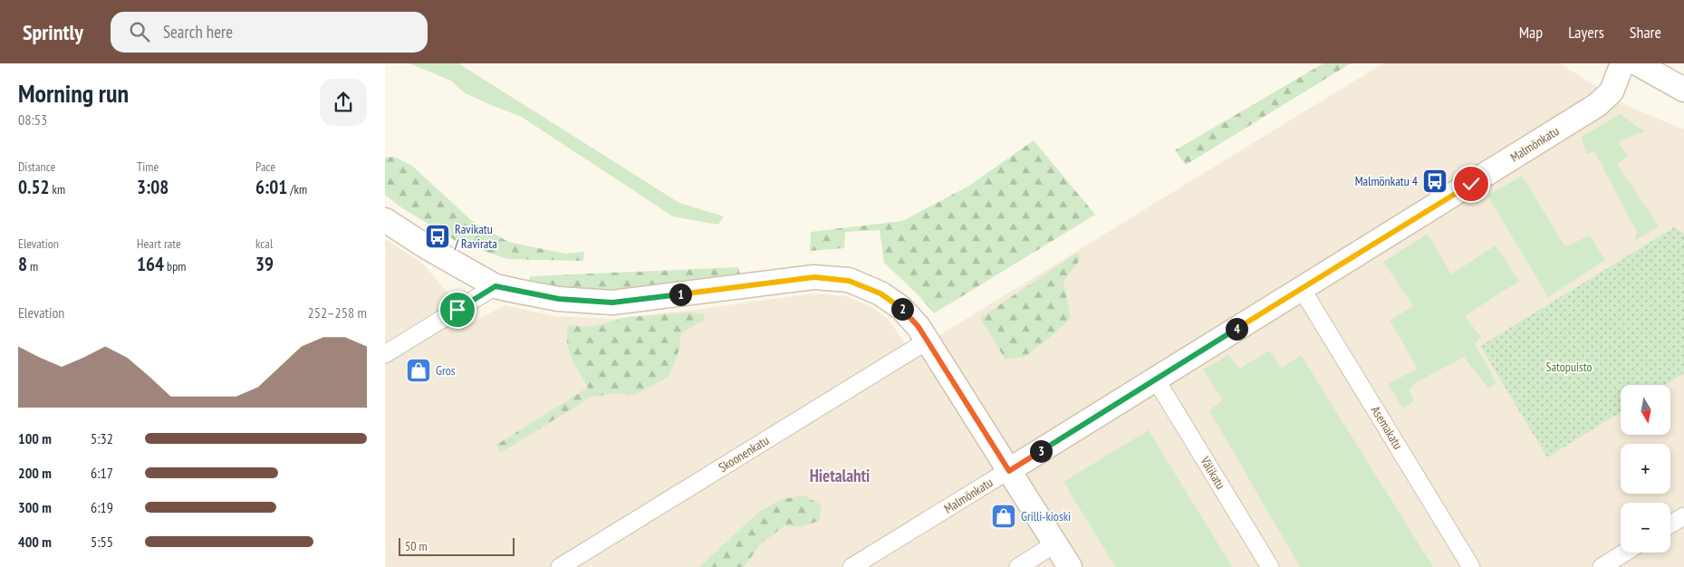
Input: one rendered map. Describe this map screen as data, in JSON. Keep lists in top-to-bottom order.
{
  "streets": {
    "street": [
      "Malmönkatu",
      "Asemakatu",
      "Skoonenkatu",
      "Välikatu"
    ]
  },
  "crossings": [
    ["Malmönkatu", "Asemakatu"],
    ["Malmönkatu", "Välikatu"]
  ],
  "districts": ["Hietalahti"],
  "parks": ["Satopuisto"],
  "places": {
    "bus stop": ["Malmönkatu 4", "Ravikatu / Ravirata"],
    "shop": ["Gros", "Grilli-kioski"]
  },
  "scale_bar": "50 m",
  "north": "bottom",
  "page": {
    "header": "Sprintly",
    "search": "Search here",
    "nav": ["Map", "Layers", "Share"],
    "heading": ["Morning run", "08:53"],
    "stats": [
      ["Distance", "0.52 km"],
      ["Time", "3:08"],
      ["Pace", "6:01 /km"],
      ["Elevation", "8 m"],
      ["Heart rate", "164 bpm"],
      ["kcal", "39"]
    ],
    "pins": [
      "1",
      "2",
      "4",
      "3"
    ],
    "chart": ["Elevation", "252–258 m"],
    "map_buttons": ["+", "−"],
    "list": [
      {
        "name": "100 m",
        "note": "5:32"
      },
      {
        "name": "200 m",
        "note": "6:17"
      },
      {
        "name": "300 m",
        "note": "6:19"
      },
      {
        "name": "400 m",
        "note": "5:55"
      }
    ],
    "scale": "50 m"
  }
}
